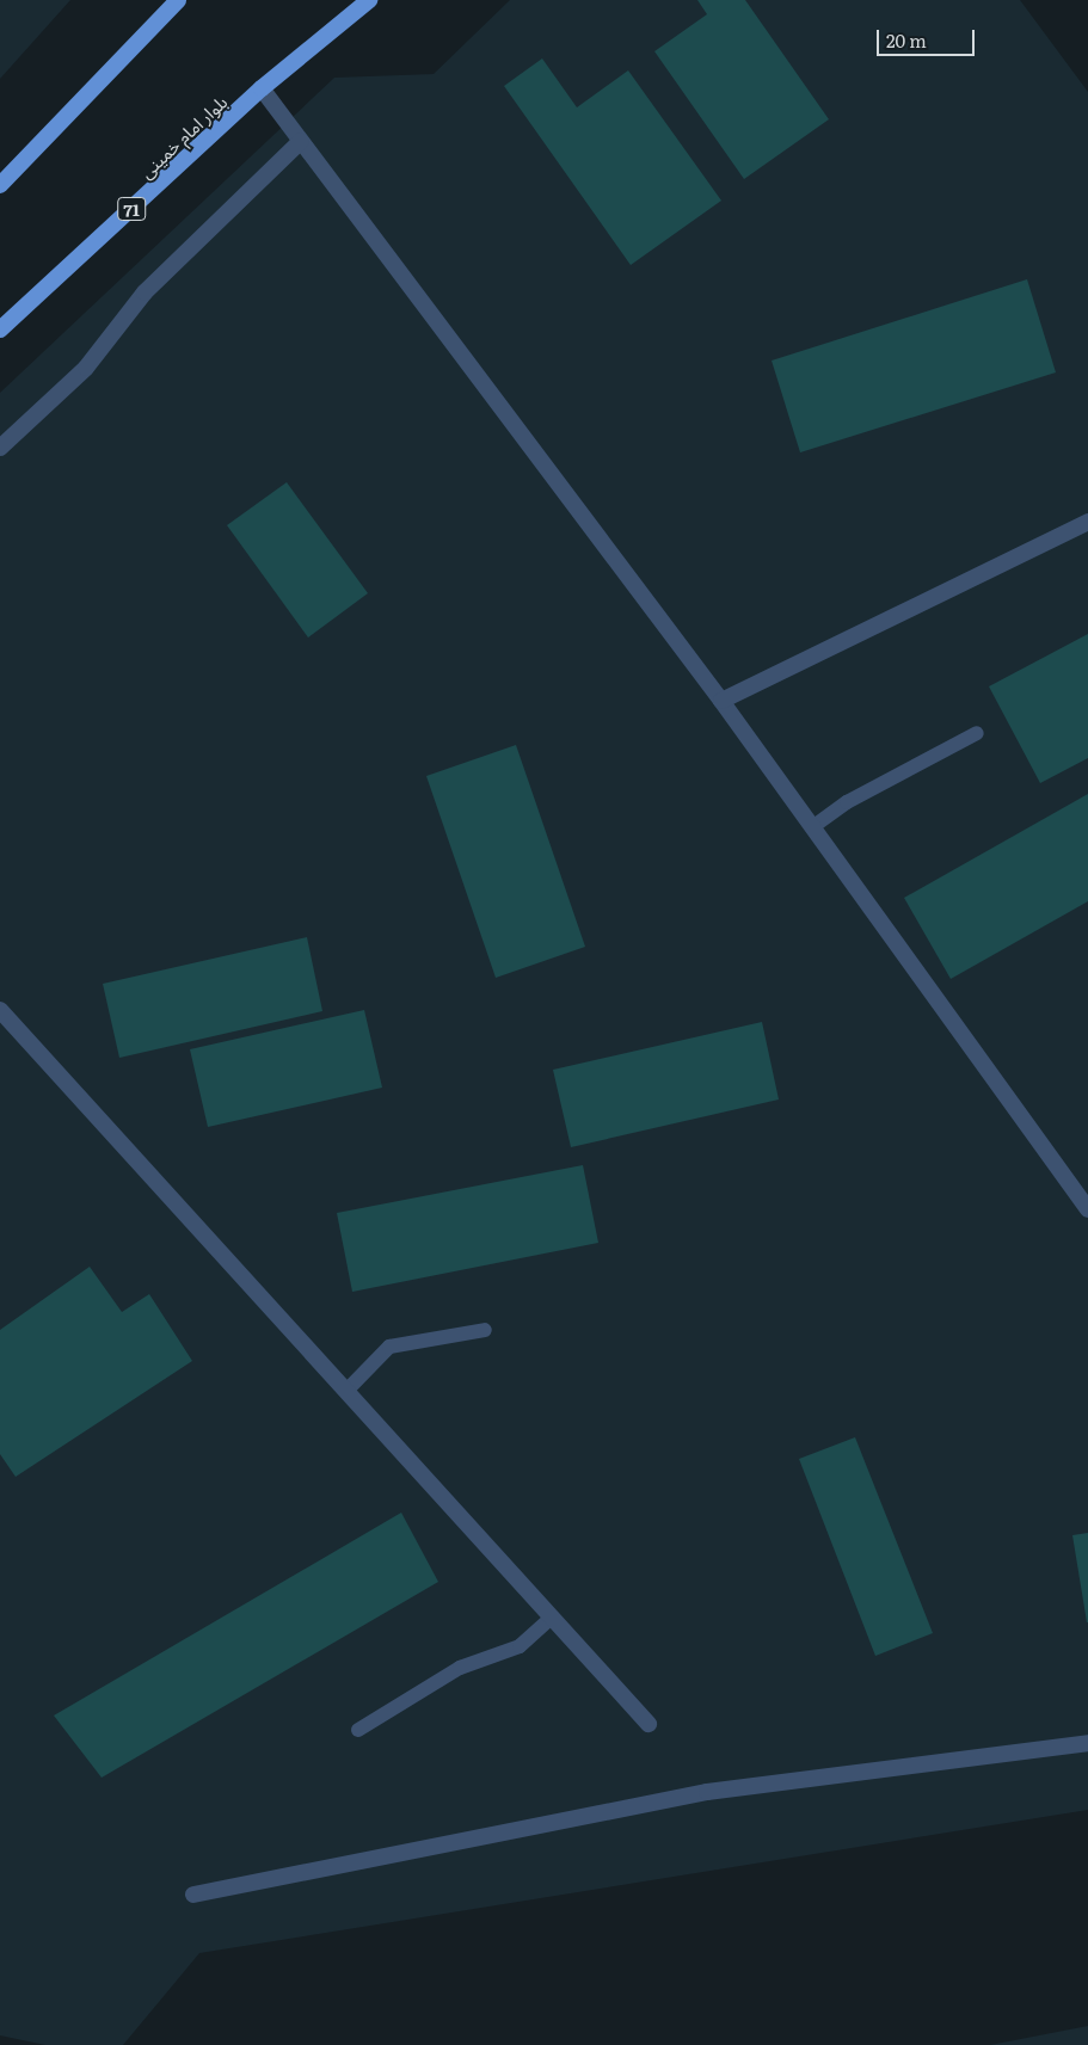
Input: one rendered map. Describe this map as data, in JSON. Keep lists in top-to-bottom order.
{
  "streets": {
    "highway": ["بلوار امام خمینی", "71"]
  },
  "scale_bar": "20 m"
}
